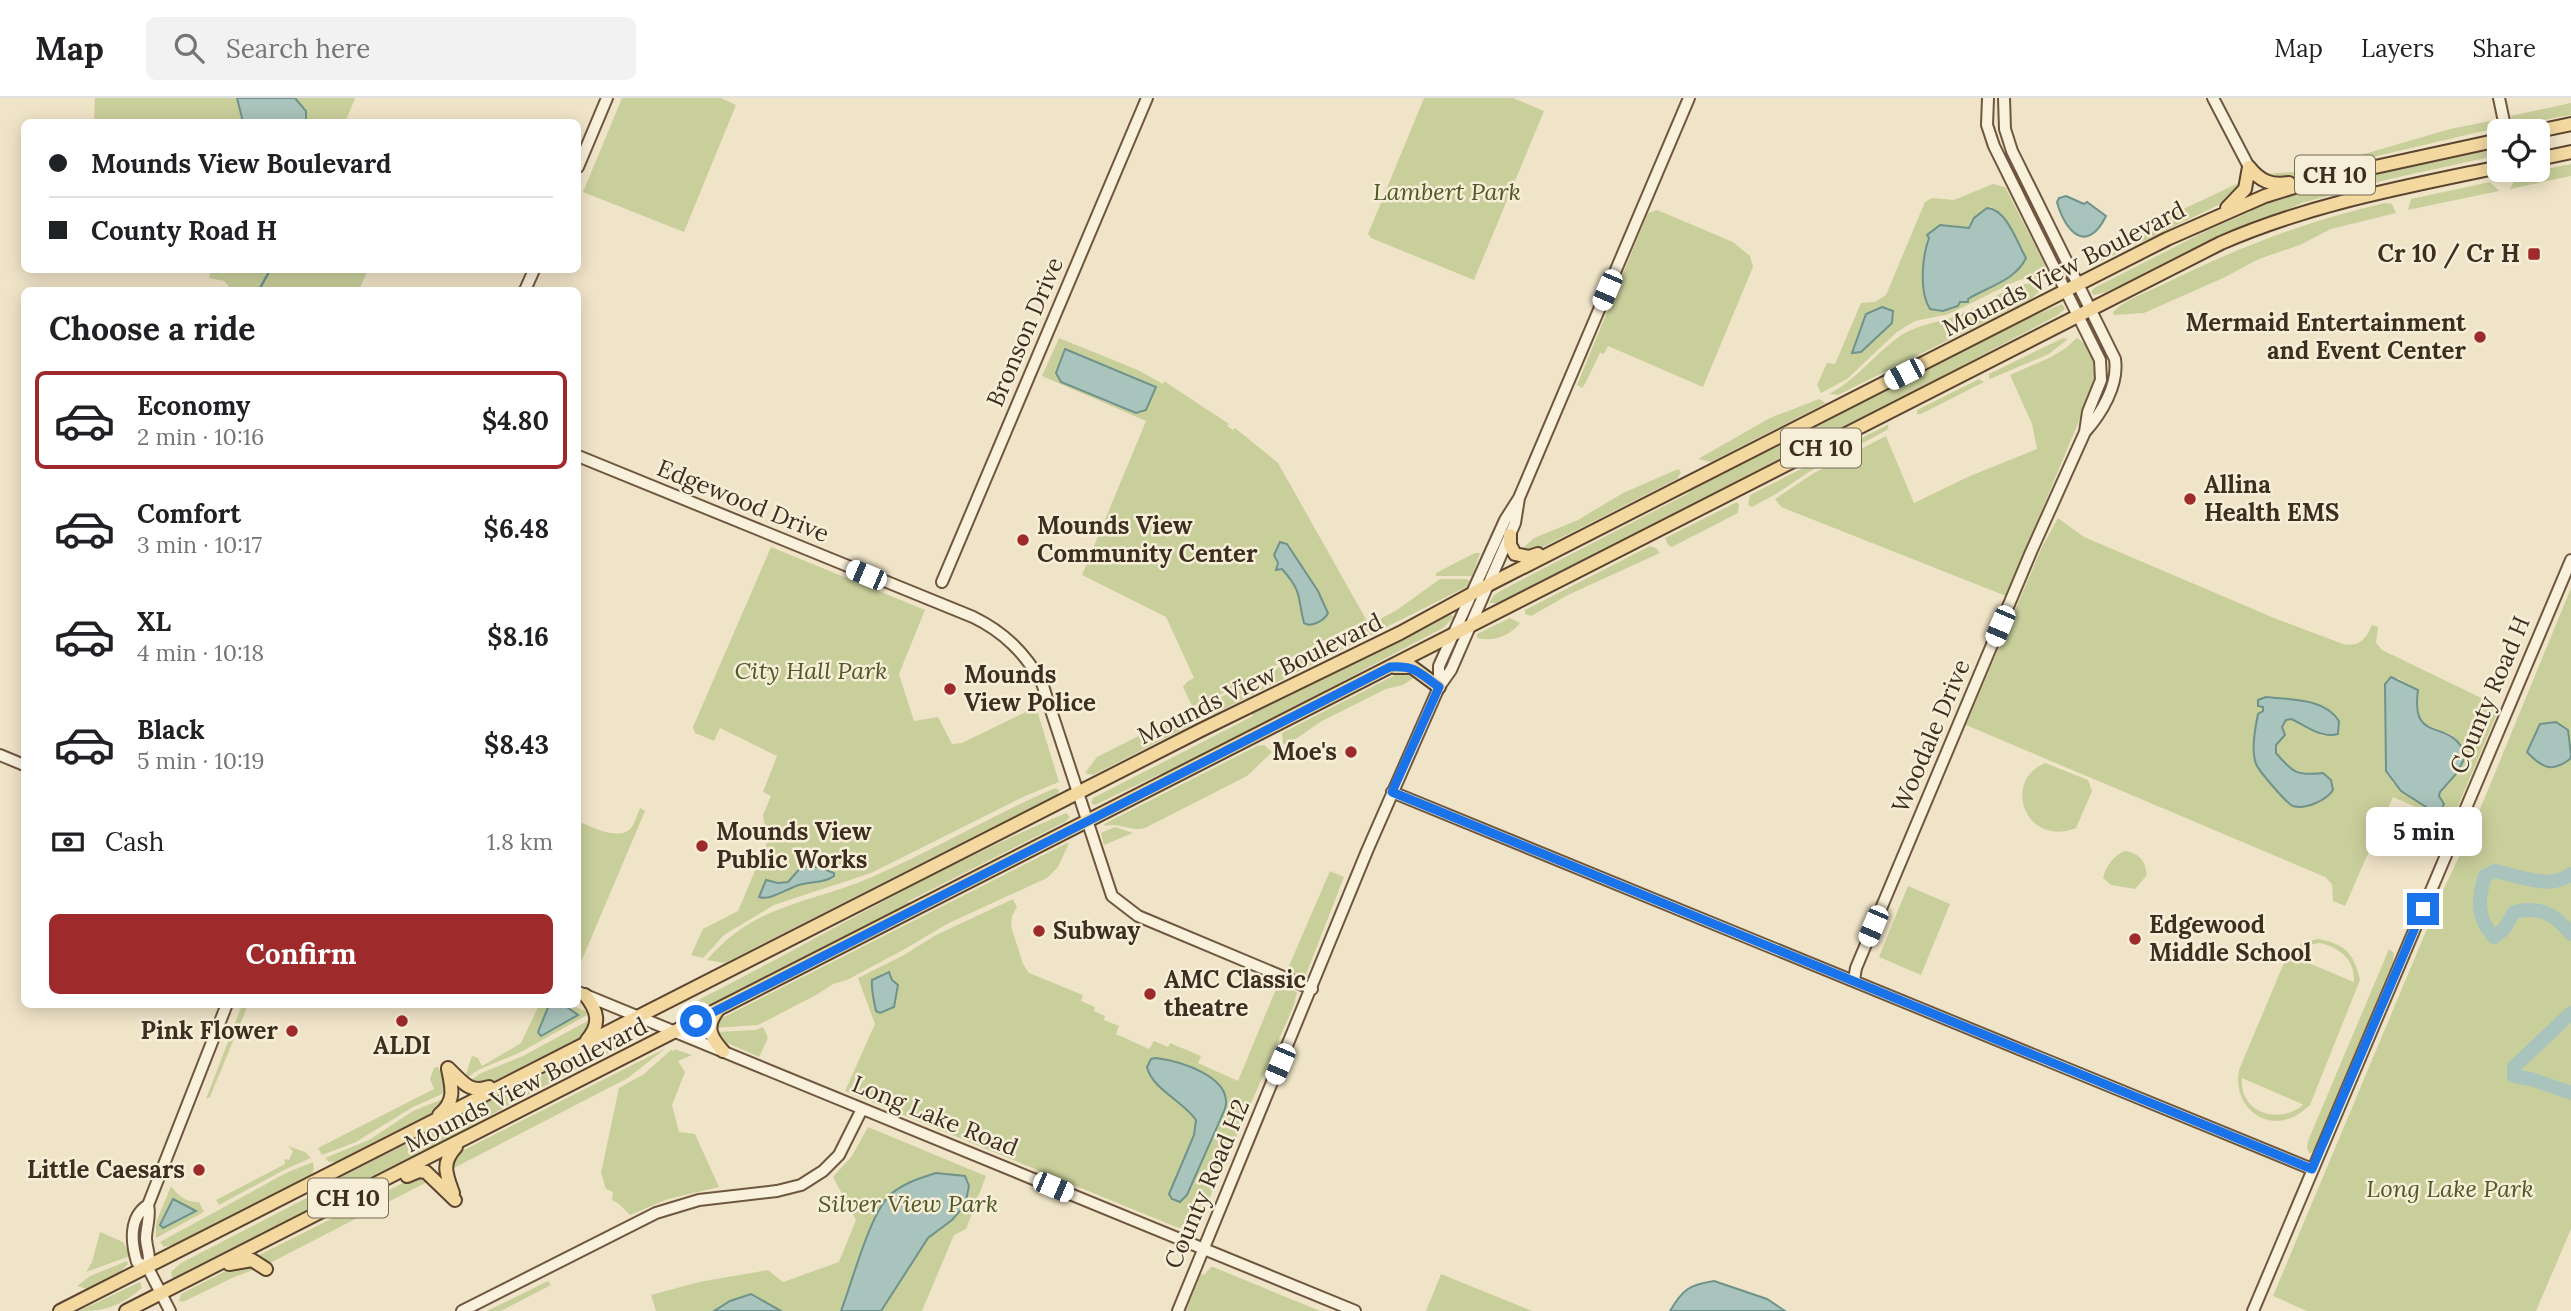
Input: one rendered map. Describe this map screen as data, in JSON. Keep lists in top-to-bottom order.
{
  "streets": {
    "main road": ["CH 10", "Mounds View Boulevard"],
    "street": [
      "Bronson Drive",
      "Edgewood Drive",
      "County Road H",
      "Woodale Drive",
      "Long Lake Road",
      "County Road H2"
    ]
  },
  "crossings": [
    ["Mounds View Boulevard", "Edgewood Drive"],
    ["Mounds View Boulevard", "Woodale Drive"],
    ["Mounds View Boulevard", "Long Lake Road"],
    ["Mounds View Boulevard", "County Road H2"],
    ["Edgewood Drive", "County Road H2"],
    ["Long Lake Road", "County Road H2"]
  ],
  "parks": [
    "Lambert Park",
    "City Hall Park",
    "Long Lake Park",
    "Silver View Park"
  ],
  "places": {
    "transit": ["Cr 10 / Cr H"],
    "other": [
      "Mermaid Entertainment and Event Center",
      "Allina Health EMS",
      "Mounds View Community Center",
      "Mounds View Police",
      "Moe's",
      "Mounds View Public Works",
      "Subway",
      "Edgewood Middle School",
      "AMC Classic theatre",
      "ALDI",
      "Pink Flower",
      "Little Caesars"
    ]
  },
  "page": {
    "header": "Map",
    "search": "Search here",
    "nav": ["Map", "Layers", "Share"],
    "banner": ["Mounds View Boulevard", "County Road H"],
    "heading": "Choose a ride",
    "list": [
      {
        "name": "Economy",
        "note": "2 min · 10:16",
        "value": "$4.80"
      },
      {
        "name": "Comfort",
        "note": "3 min · 10:17",
        "value": "$6.48"
      },
      {
        "name": "XL",
        "note": "4 min · 10:18",
        "value": "$8.16"
      },
      {
        "name": "Black",
        "note": "5 min · 10:19",
        "value": "$8.43"
      }
    ],
    "pay": ["Cash", "1.8 km"],
    "bubble": "5 min",
    "buttons": "Confirm"
  }
}
